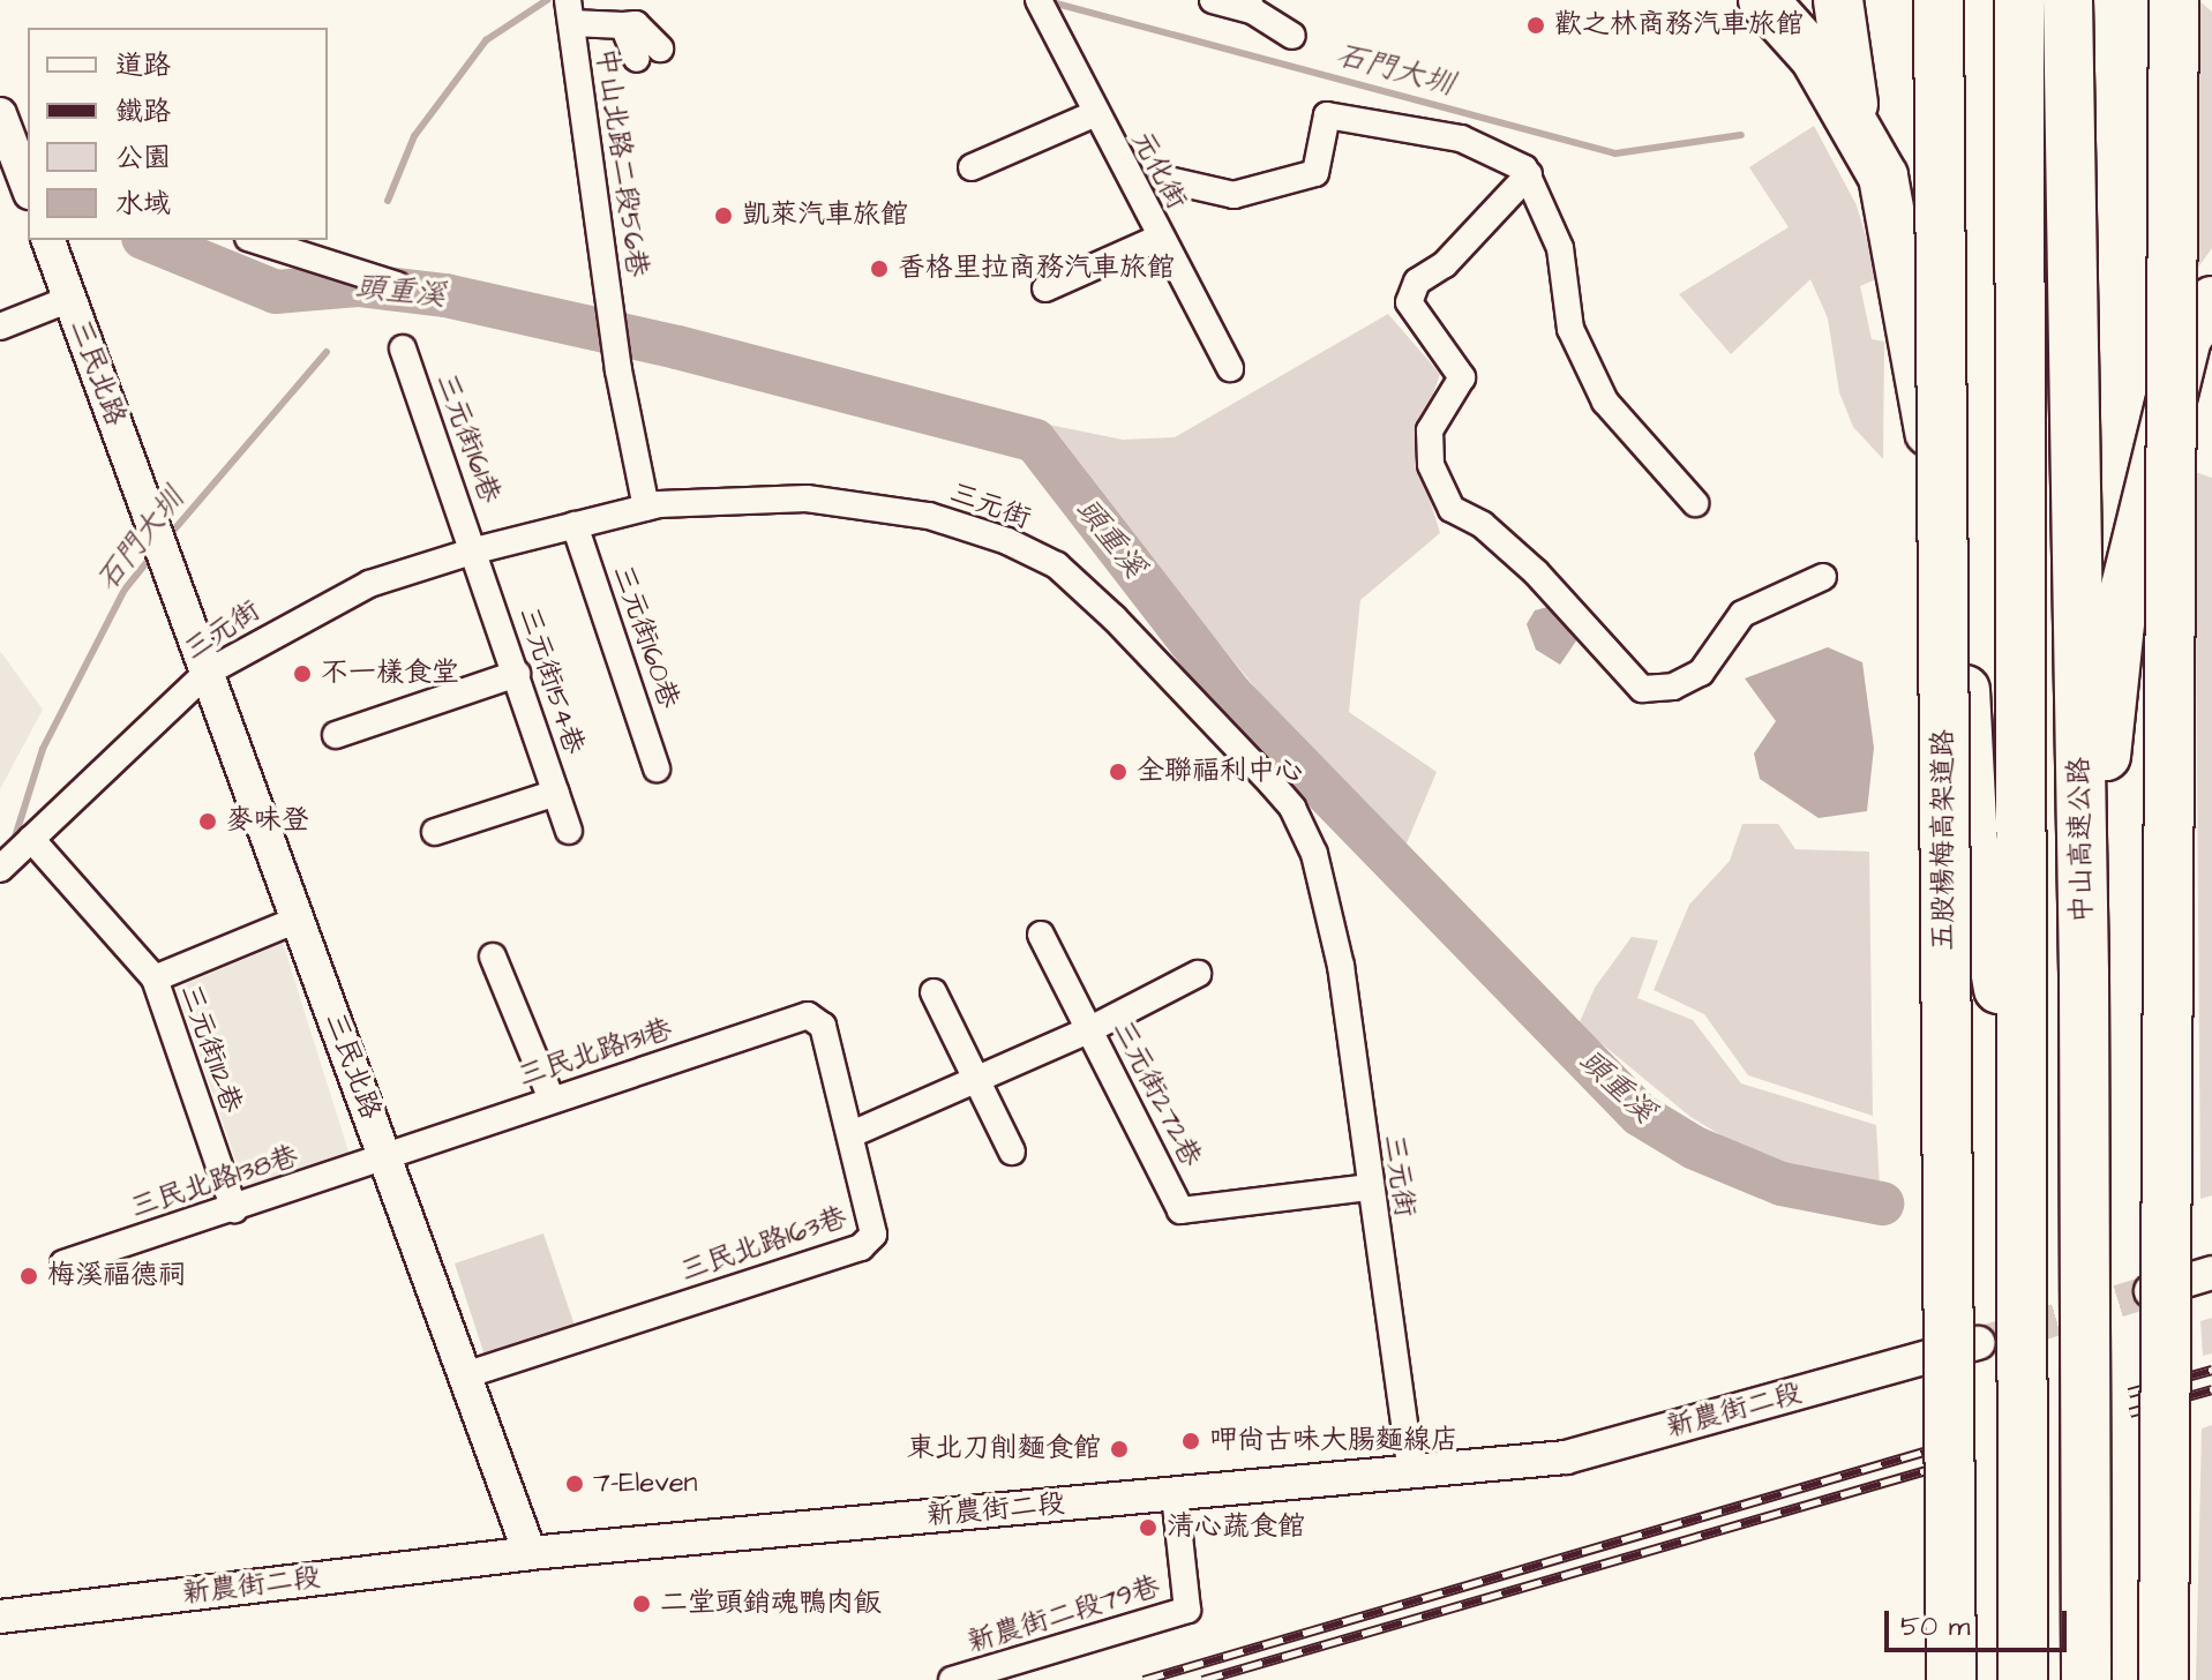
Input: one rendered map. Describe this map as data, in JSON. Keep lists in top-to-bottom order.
{
  "streets": {
    "highway": ["五股楊梅高架道路", "中山高速公路"],
    "street": [
      "中山北路二段56巷",
      "元化街",
      "三民北路",
      "三元街161巷",
      "三元街",
      "三元街160巷",
      "三元街154巷",
      "三元街112巷",
      "三民北路131巷",
      "三元街272巷",
      "三民北路138巷",
      "三民北路163巷",
      "新農街二段",
      "新農街二段79巷"
    ]
  },
  "crossings": [
    ["中山北路二段56巷", "三元街"],
    ["三民北路", "三元街"],
    ["三民北路", "三民北路131巷"],
    ["三民北路", "三民北路138巷"],
    ["三民北路", "三民北路163巷"],
    ["三民北路", "新農街二段"],
    ["三元街161巷", "三元街"],
    ["三元街161巷", "三元街154巷"],
    ["三元街", "三元街160巷"],
    ["三元街", "三元街154巷"],
    ["三元街", "三元街112巷"],
    ["三元街", "三元街272巷"],
    ["三元街", "新農街二段"],
    ["三元街112巷", "三民北路138巷"],
    ["三民北路131巷", "三民北路138巷"],
    ["三民北路131巷", "三民北路163巷"],
    ["新農街二段", "新農街二段79巷"]
  ],
  "water": ["石門大圳", "頭重溪"],
  "places": [
    "歡之林商務汽車旅館",
    "凱萊汽車旅館",
    "香格里拉商務汽車旅館",
    "不一樣食堂",
    "全聯福利中心",
    "麥味登",
    "梅溪福德祠",
    "呷尚古味大腸麵線店",
    "東北刀削麵食館",
    "7-Eleven",
    "清心蔬食館",
    "二堂頭銷魂鴨肉飯"
  ],
  "legend": [
    "道路",
    "鐵路",
    "公園",
    "水域"
  ],
  "scale_bar": "50 m"
}
